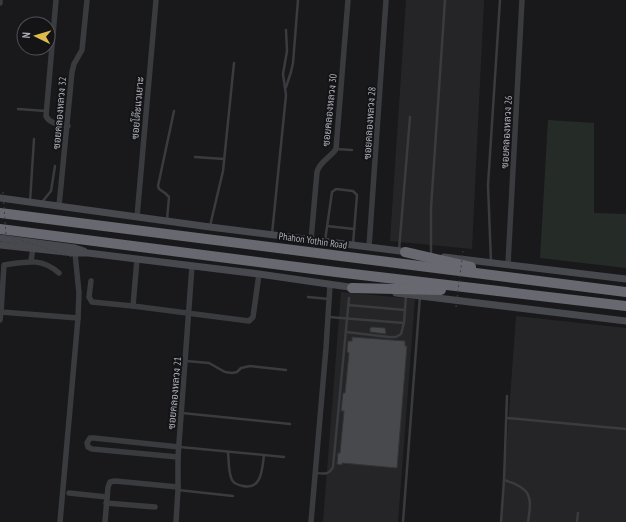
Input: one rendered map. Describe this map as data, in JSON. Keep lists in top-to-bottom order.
{
  "streets": {
    "highway": ["Phahon Yothin Road"],
    "street": [
      "ซอยโต๊ะแวเยาะ",
      "ซอยคลองหลวง 30",
      "ซอยคลองหลวง 32",
      "ซอยคลองหลวง 28",
      "ซอยคลองหลวง 26",
      "ซอยคลองหลวง 21"
    ]
  },
  "crossings": [
    ["ซอยโต๊ะแวเยาะ", "Phahon Yothin Road"],
    ["ซอยคลองหลวง 30", "Phahon Yothin Road"],
    ["ซอยคลองหลวง 32", "Phahon Yothin Road"],
    ["ซอยคลองหลวง 28", "Phahon Yothin Road"],
    ["ซอยคลองหลวง 26", "Phahon Yothin Road"]
  ],
  "north": "left"
}
